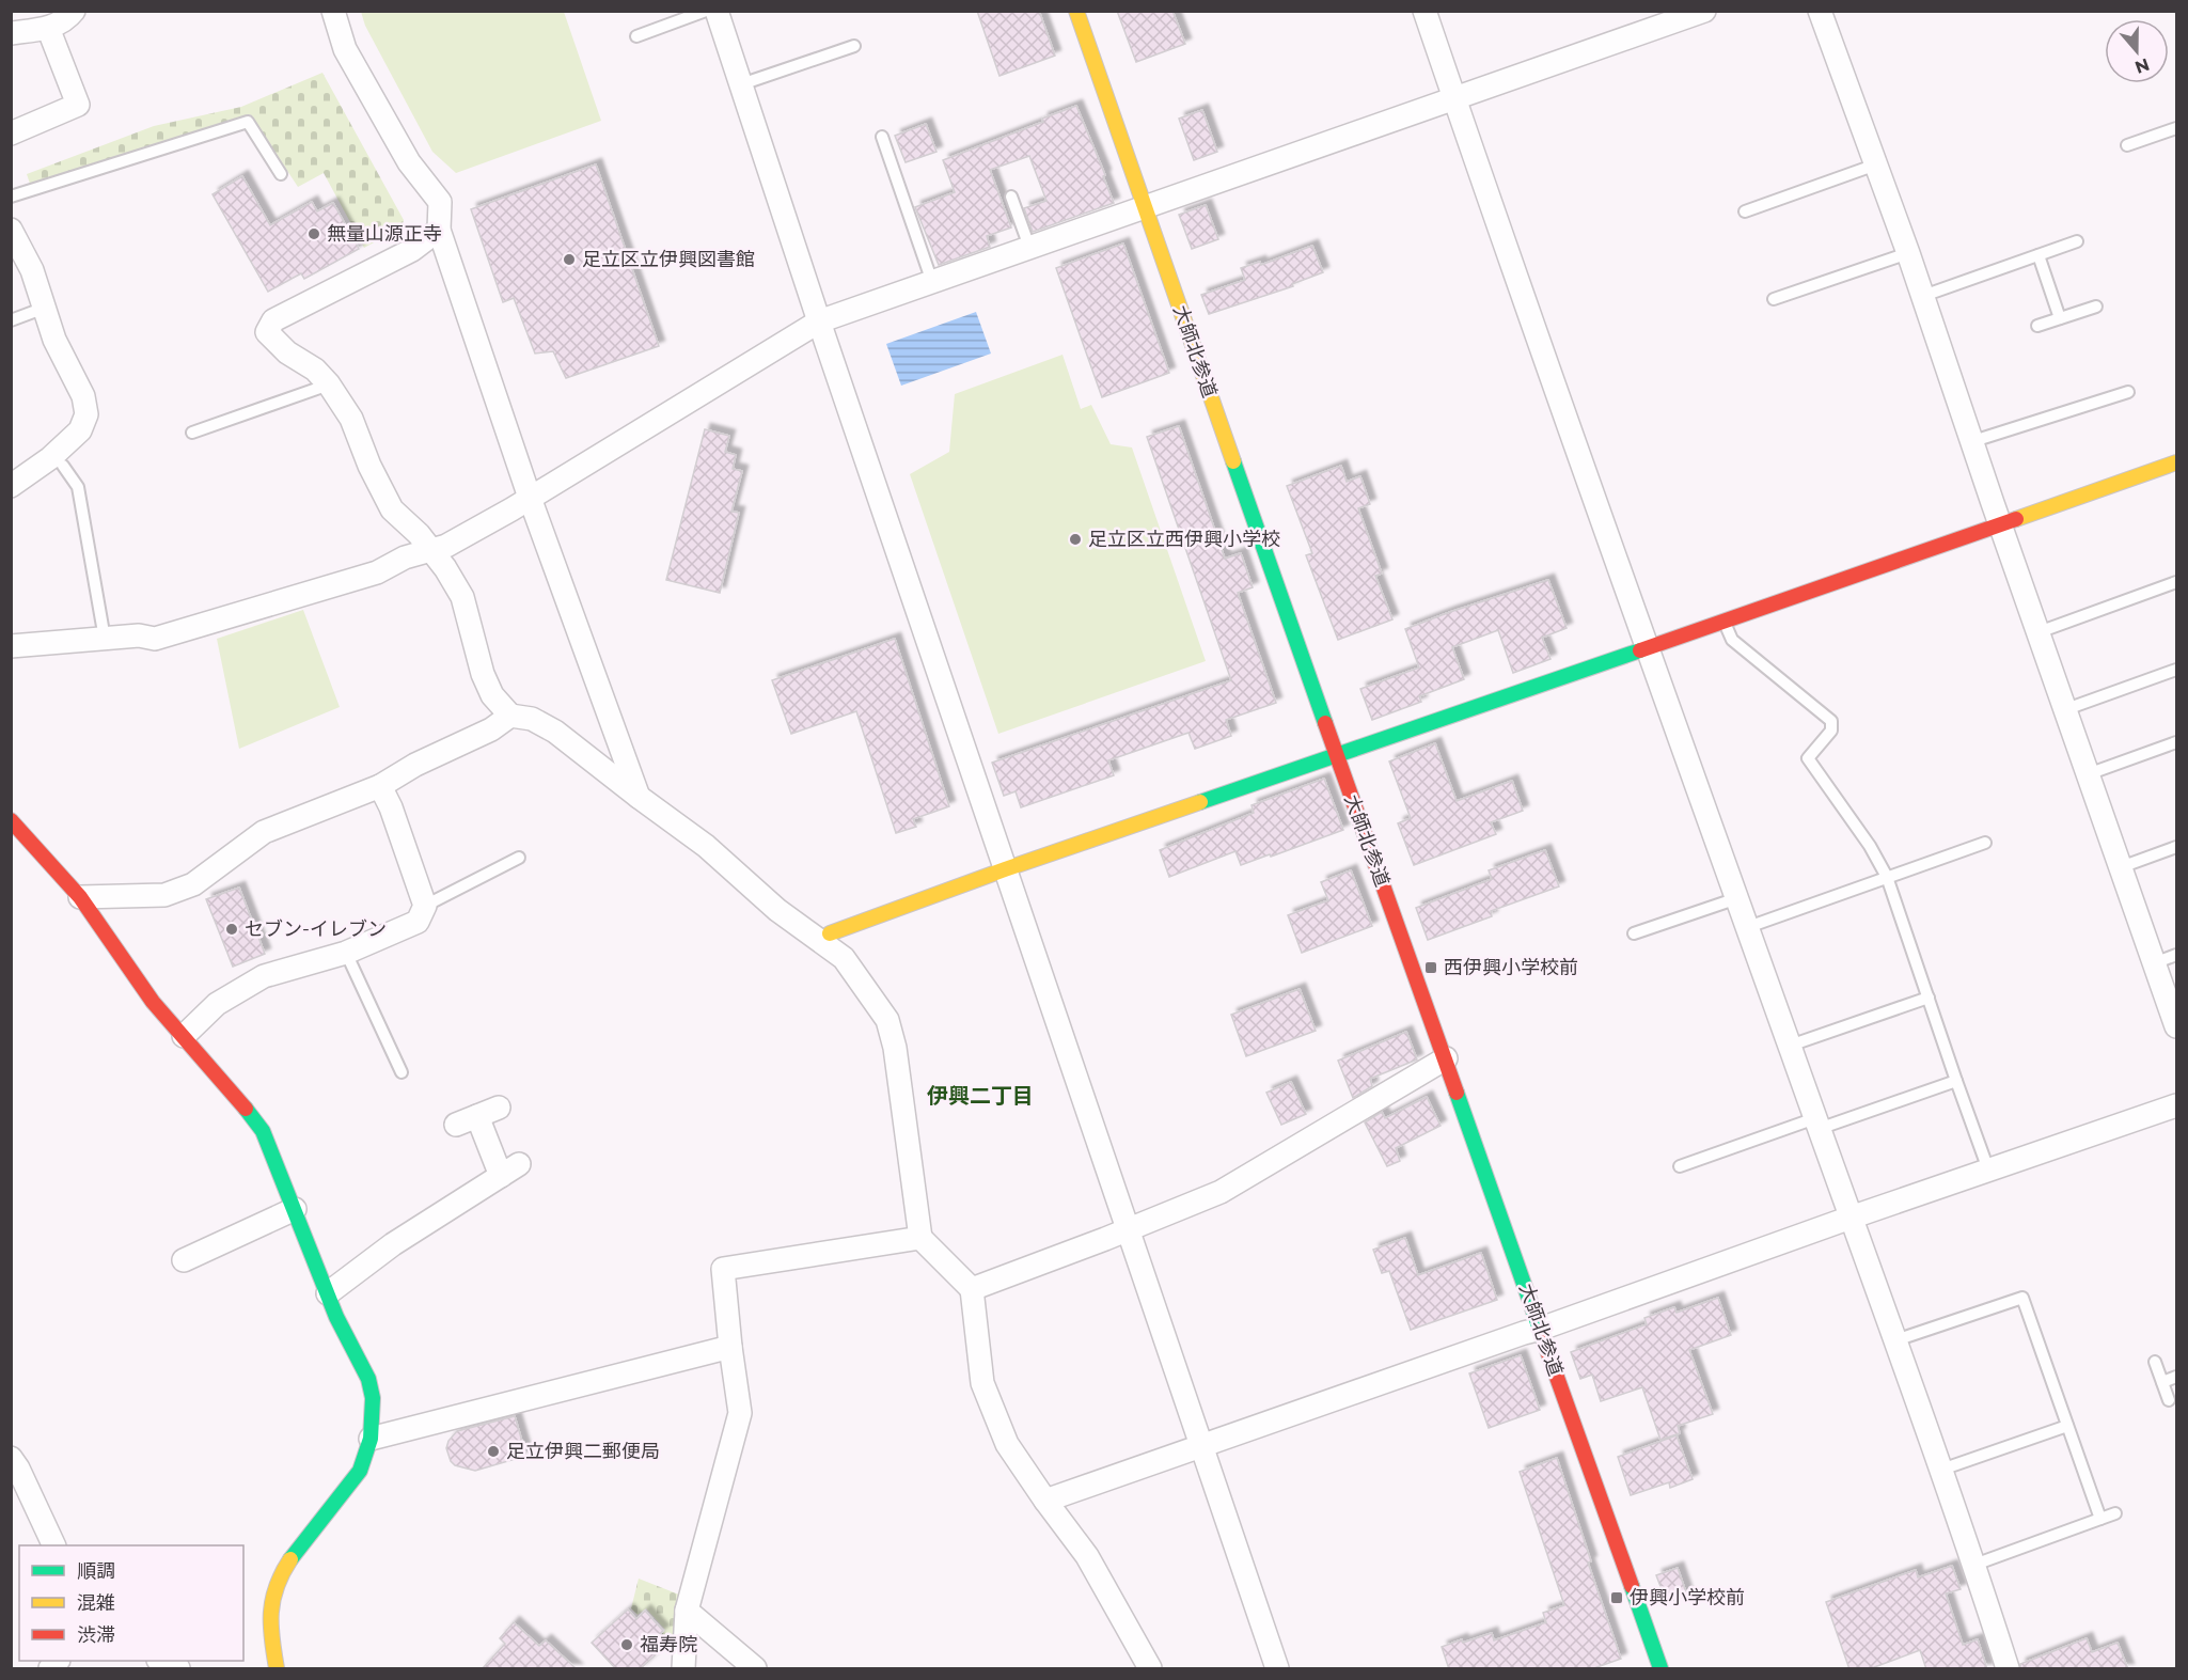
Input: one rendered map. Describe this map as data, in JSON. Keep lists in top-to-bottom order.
{
  "streets": {
    "street": ["大師北参道"]
  },
  "districts": ["伊興二丁目"],
  "places": {
    "other": [
      "無量山源正寺",
      "足立区立伊興図書館",
      "足立区立西伊興小学校",
      "セブン-イレブン",
      "足立伊興二郵便局",
      "福寿院"
    ],
    "transit": ["西伊興小学校前", "伊興小学校前"]
  },
  "legend": ["順調", "混雑", "渋滞"],
  "north": "bottom"
}
